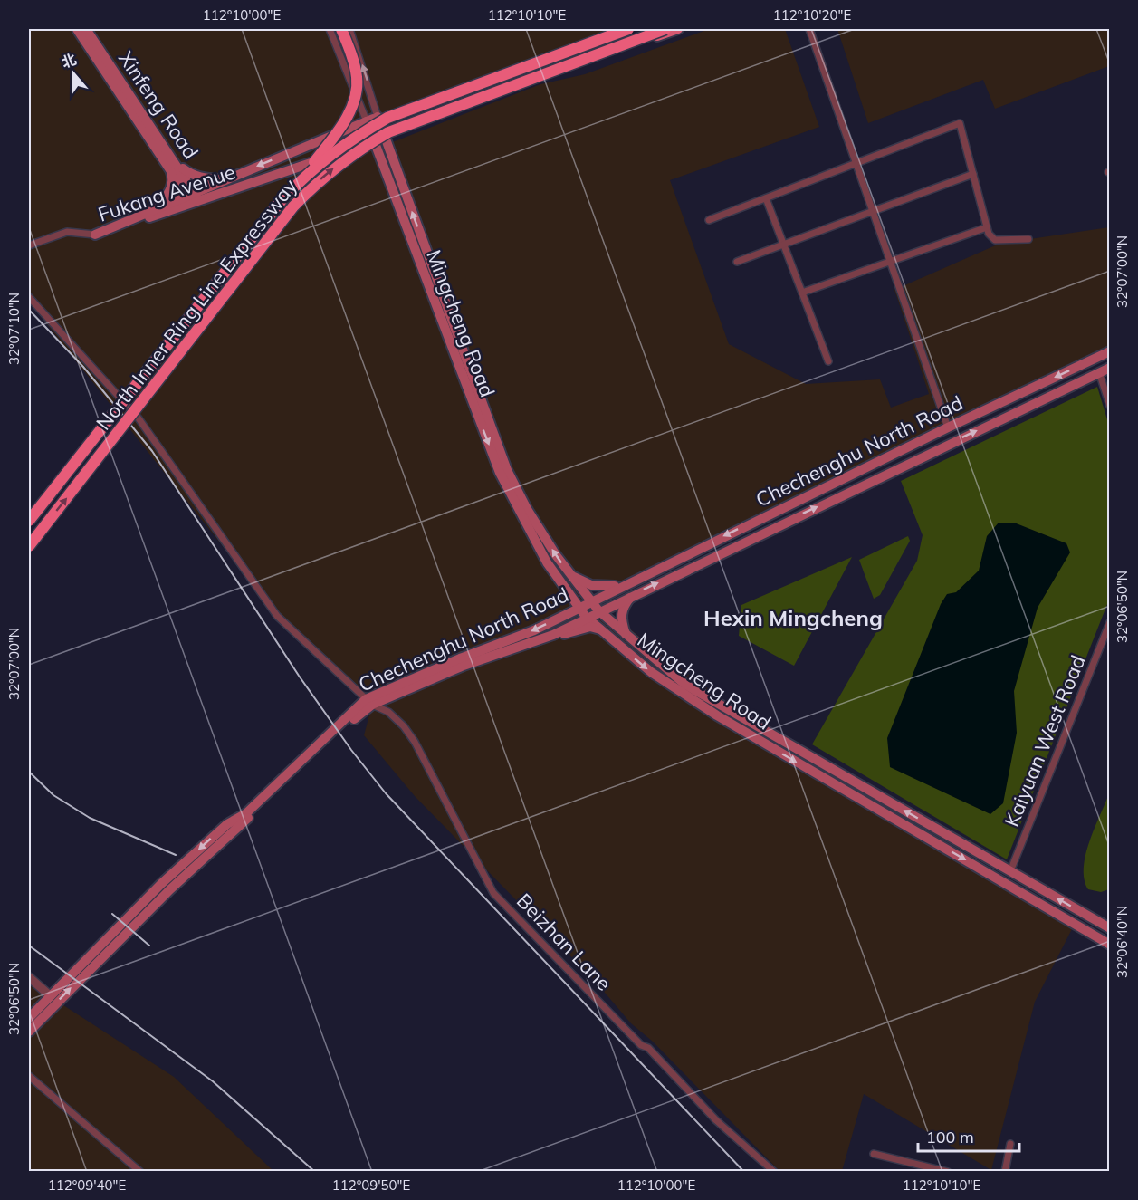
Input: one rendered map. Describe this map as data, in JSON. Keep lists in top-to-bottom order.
{
  "streets": {
    "highway": ["North Inner Ring Line Expressway"],
    "main road": [
      "Xinfeng Road",
      "Fukang Avenue",
      "Mingcheng Road",
      "Chechenghu North Road"
    ],
    "street": ["Kaiyuan West Road", "Beizhan Lane"]
  },
  "crossings": [
    ["Xinfeng Road", "Fukang Avenue"],
    ["Fukang Avenue", "Mingcheng Road"],
    ["Mingcheng Road", "Chechenghu North Road"],
    ["Mingcheng Road", "Kaiyuan West Road"],
    ["Chechenghu North Road", "Beizhan Lane"]
  ],
  "districts": ["Hexin Mingcheng"],
  "scale_bar": "100 m",
  "north": "top",
  "coordinates": [
    "112°10'00\"E",
    "112°10'10\"E",
    "112°10'20\"E",
    "32°07'00\"N",
    "32°07'10\"N",
    "32°06'50\"N",
    "32°06'40\"N",
    "112°09'40\"E",
    "112°09'50\"E"
  ]
}
